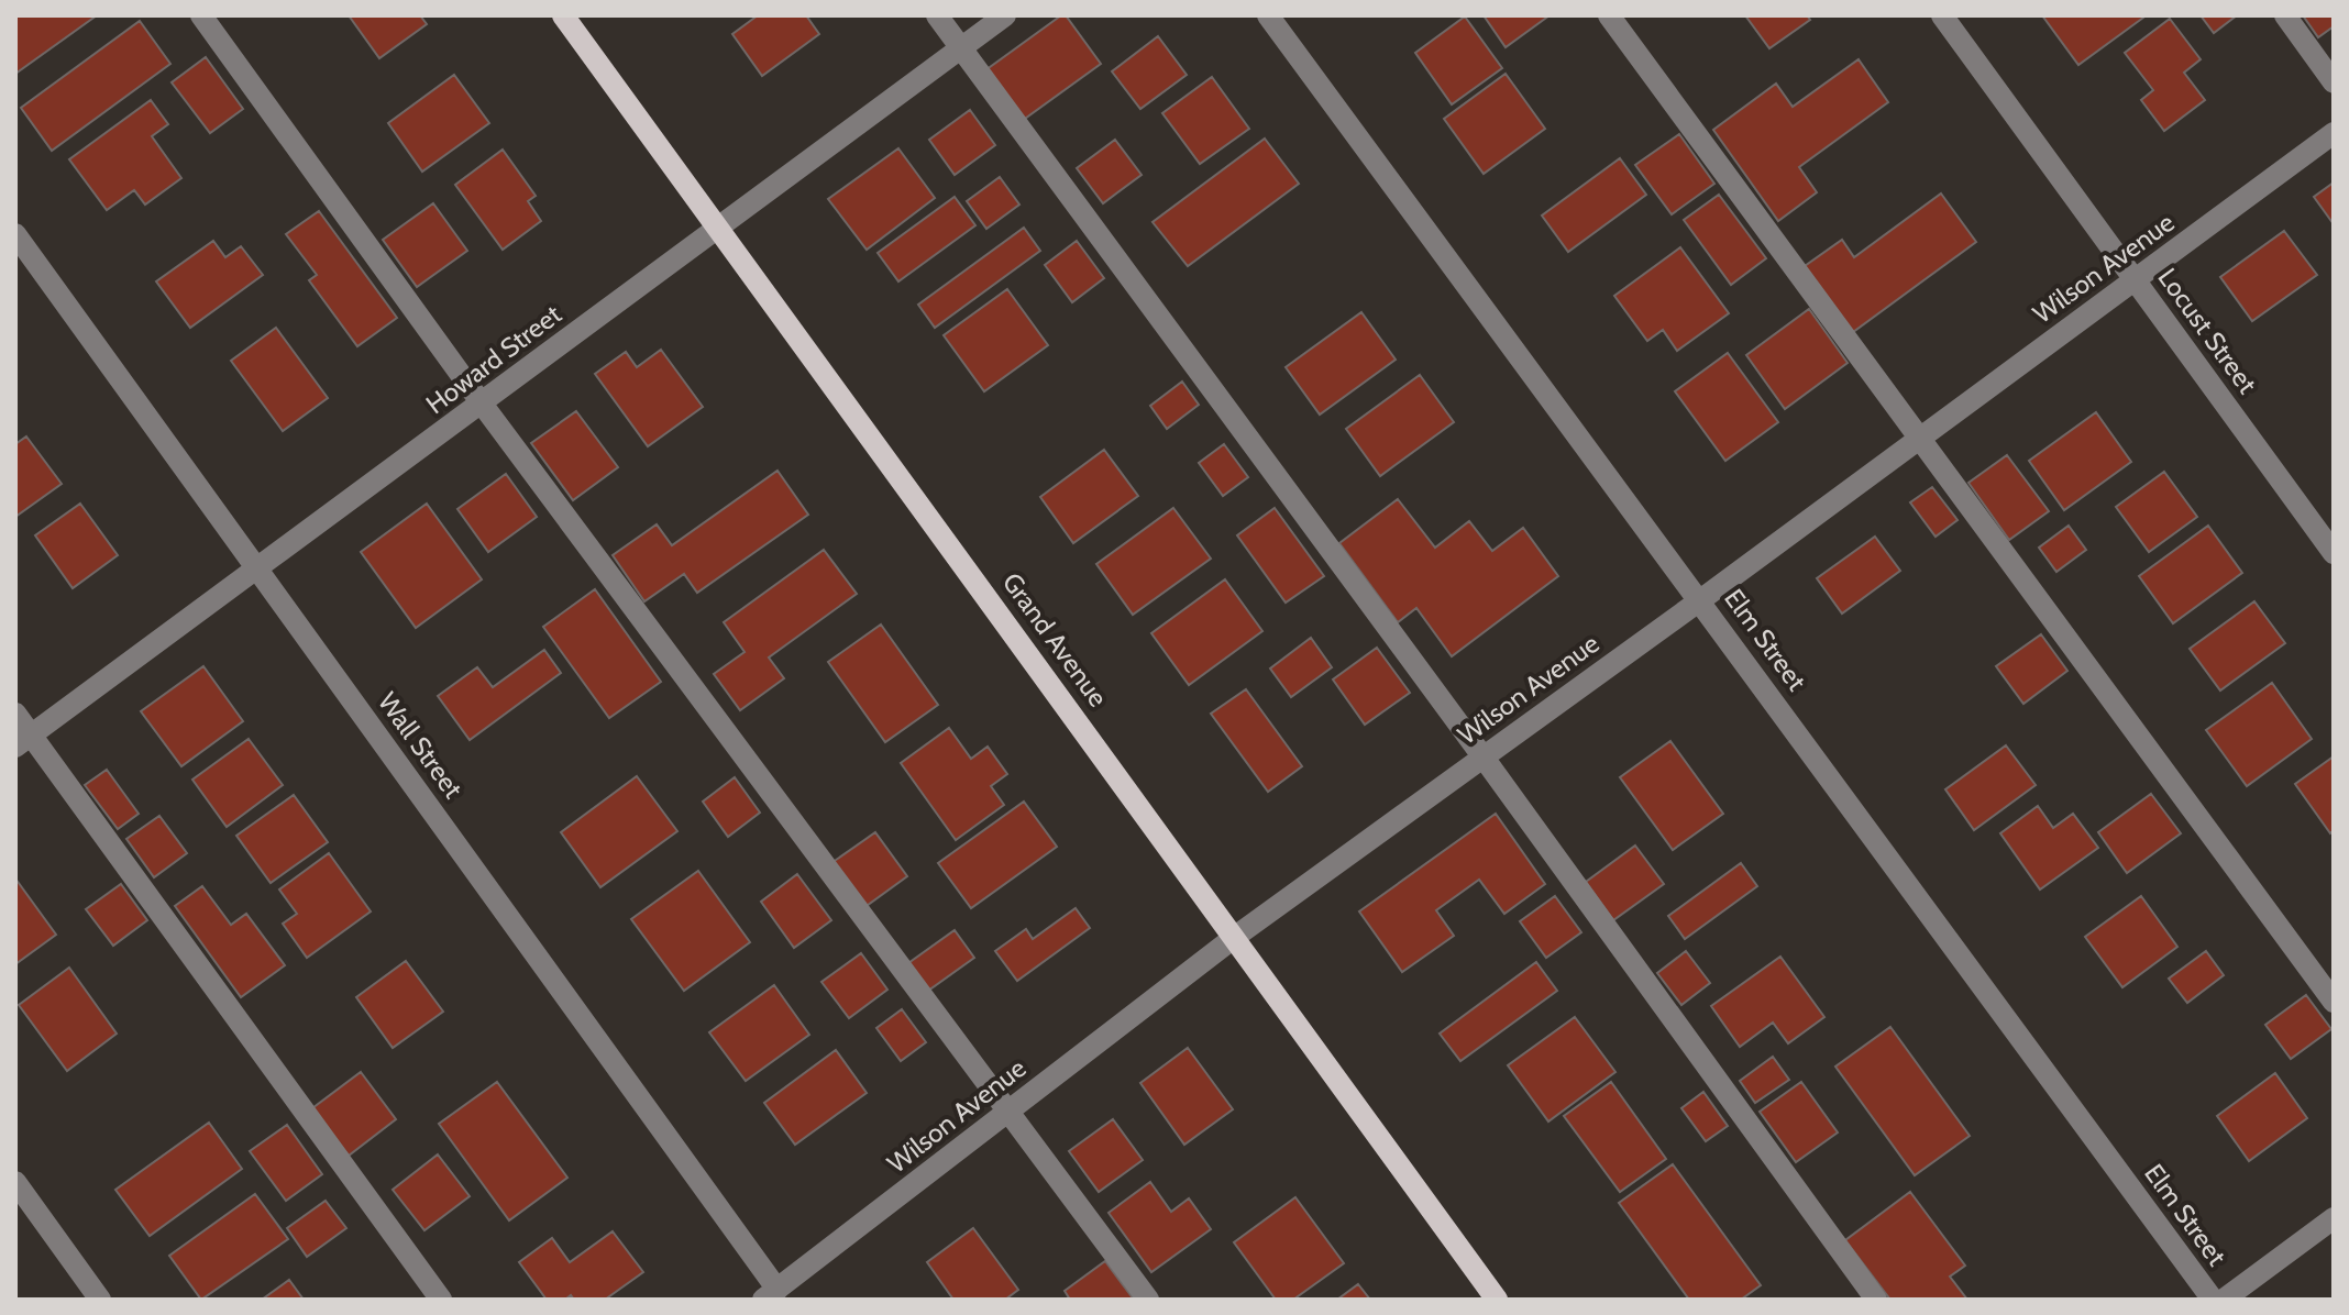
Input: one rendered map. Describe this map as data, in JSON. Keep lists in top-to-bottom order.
{
  "streets": {
    "main road": ["Grand Avenue"],
    "street": [
      "Wilson Avenue",
      "Locust Street",
      "Howard Street",
      "Elm Street",
      "Wall Street"
    ]
  },
  "crossings": [
    ["Wilson Avenue", "Locust Street"],
    ["Wilson Avenue", "Grand Avenue"],
    ["Wilson Avenue", "Elm Street"],
    ["Wilson Avenue", "Wall Street"],
    ["Howard Street", "Grand Avenue"],
    ["Howard Street", "Wall Street"]
  ]
}
